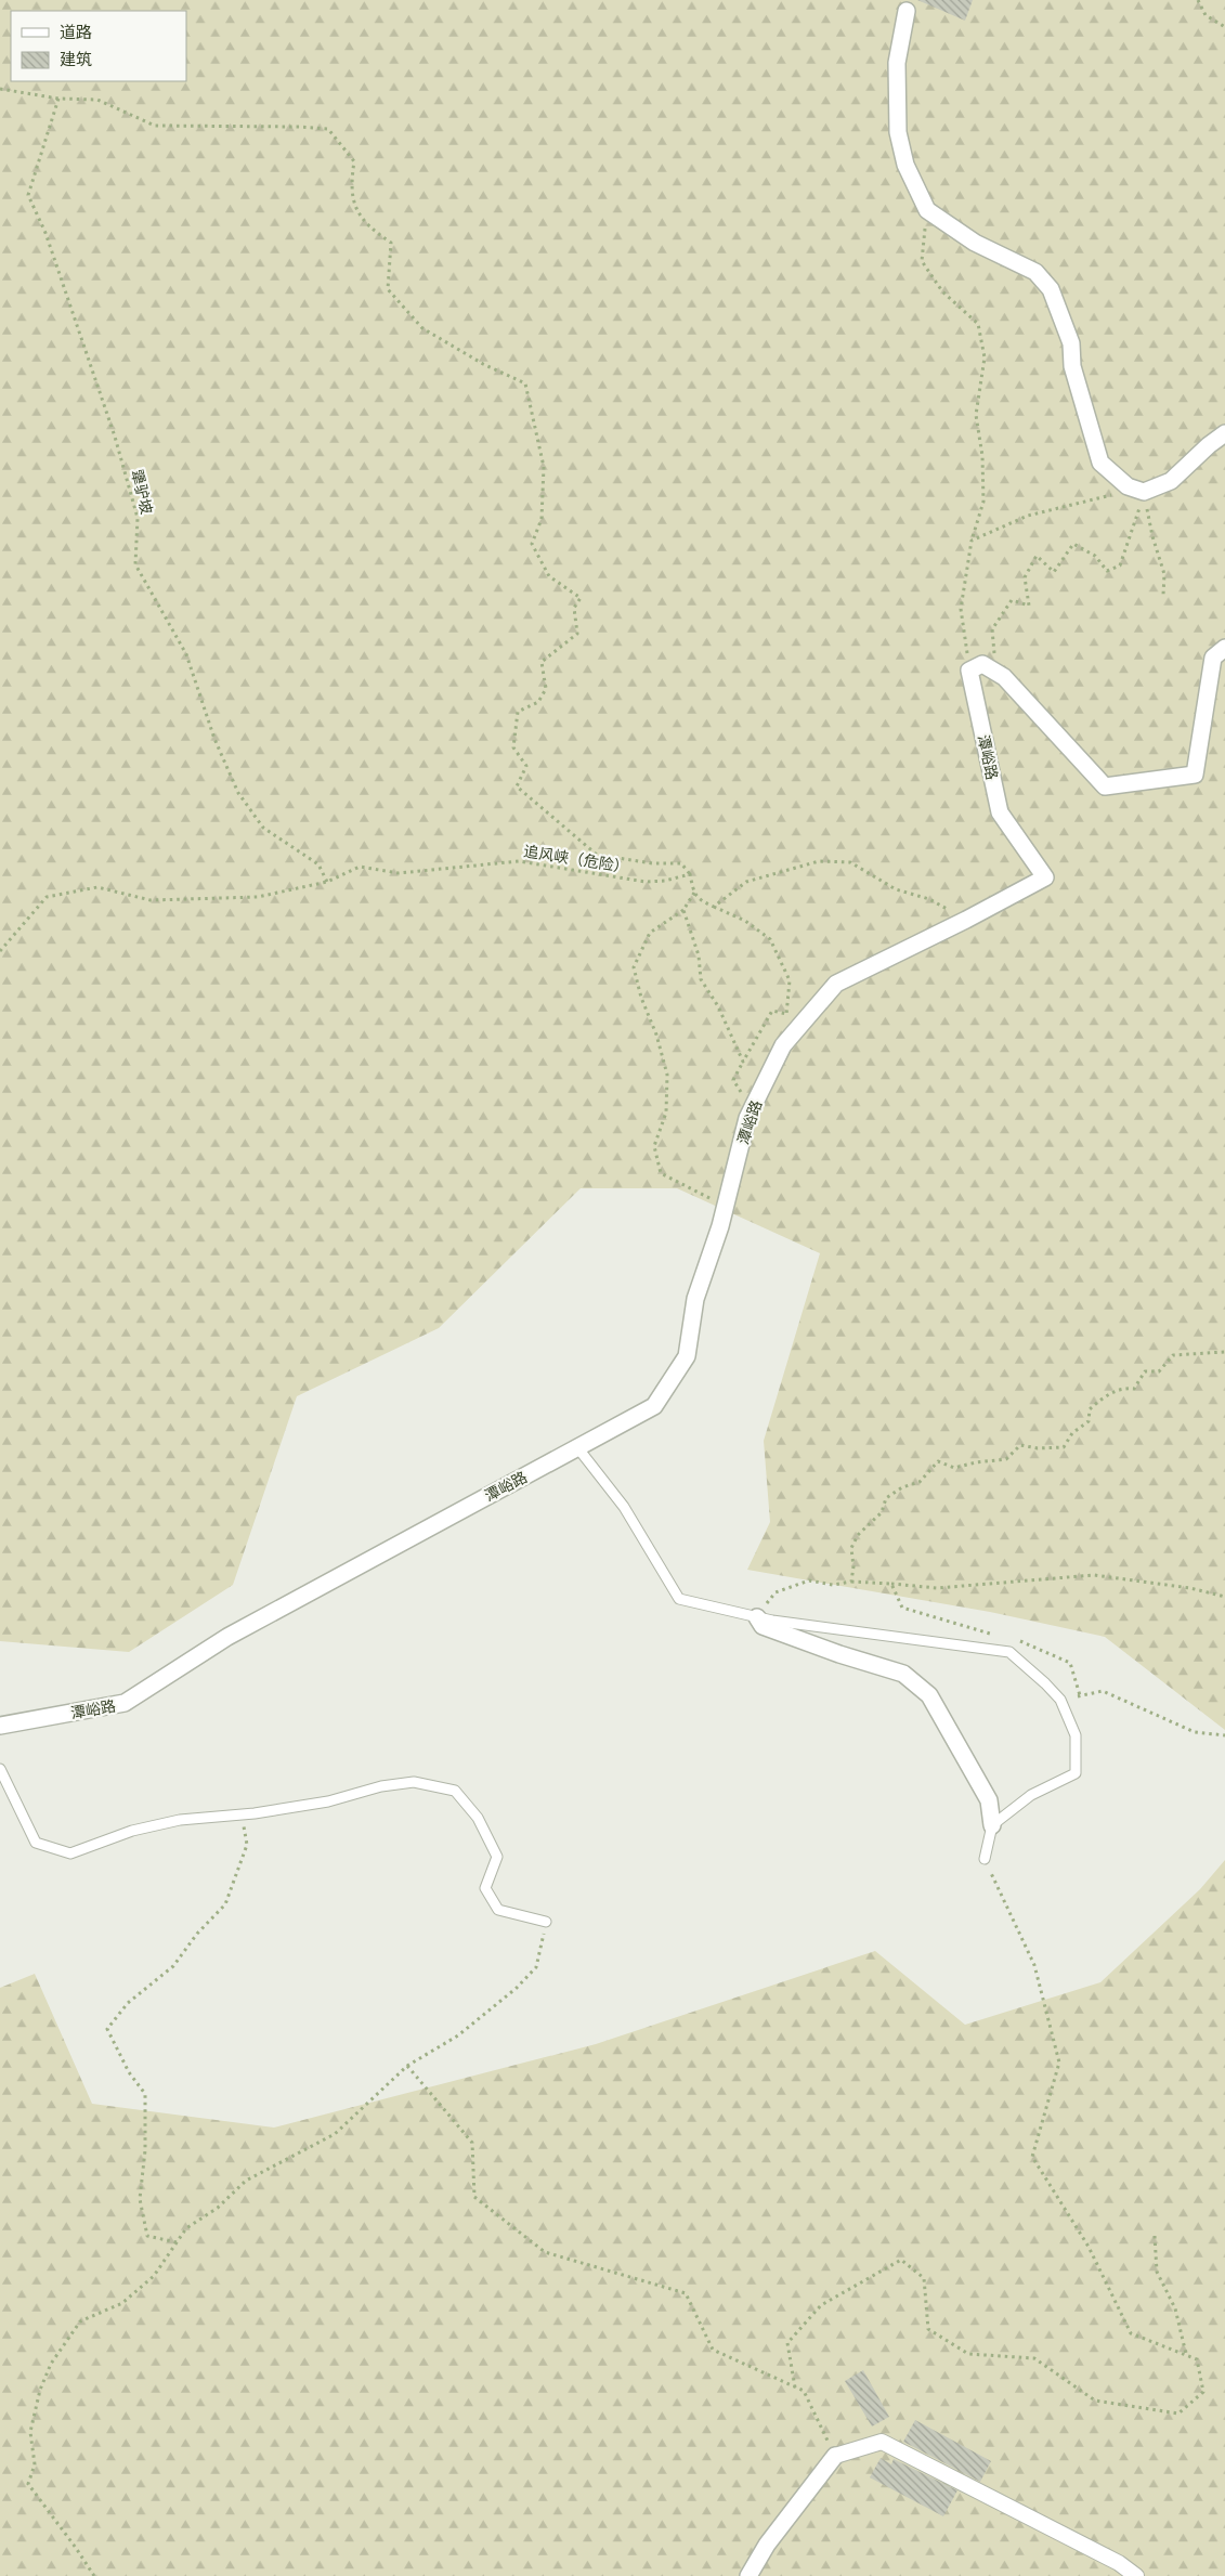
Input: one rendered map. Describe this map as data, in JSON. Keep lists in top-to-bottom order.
{
  "streets": {
    "street": ["潭峪路"],
    "path": ["犟驴坡", "追风峡（危险）"]
  },
  "crossings": [
    ["犟驴坡", "追风峡（危险）"]
  ],
  "legend": ["道路", "建筑"]
}
